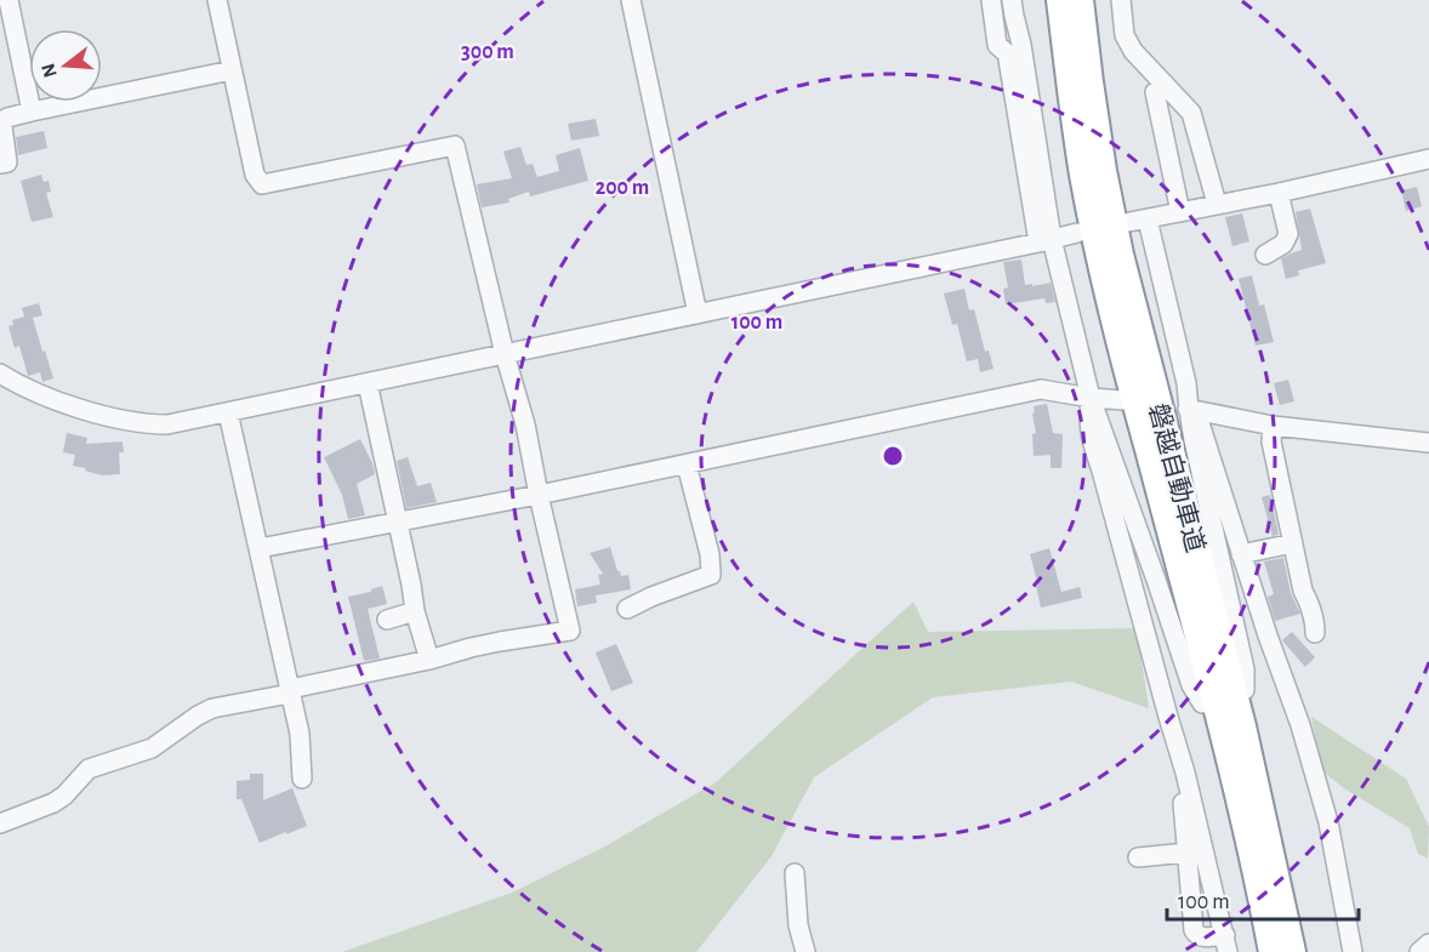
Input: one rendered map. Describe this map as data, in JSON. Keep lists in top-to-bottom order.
{
  "streets": {
    "highway": ["磐越自動車道"]
  },
  "scale_bar": "100 m",
  "north": "left",
  "rings": ["300 m", "200 m", "100 m"]
}
